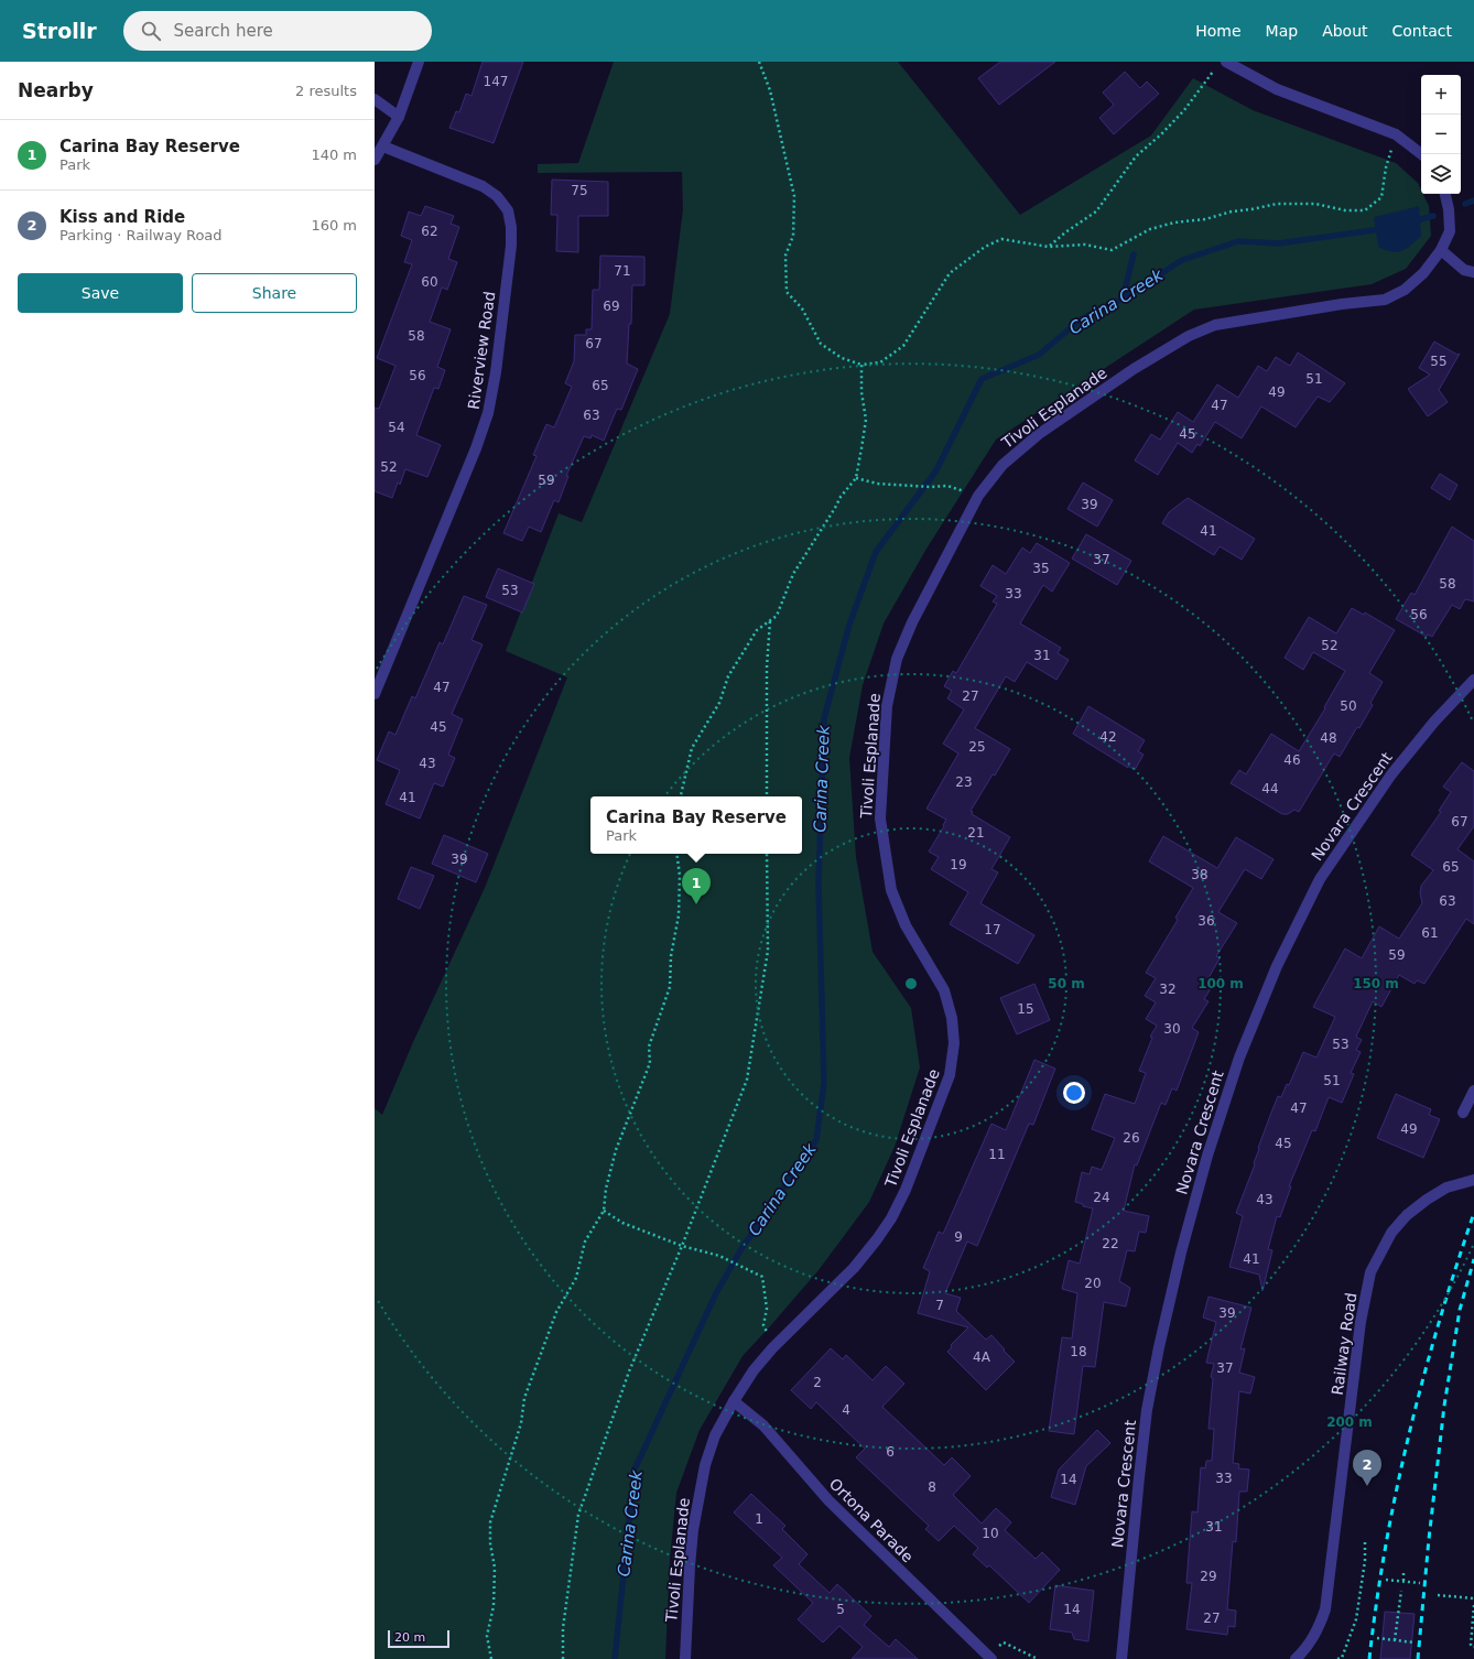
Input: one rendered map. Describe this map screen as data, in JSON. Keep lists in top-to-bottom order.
{
  "streets": {
    "street": [
      "Riverview Road",
      "Tivoli Esplanade",
      "Novara Crescent",
      "Railway Road",
      "Ortona Parade"
    ]
  },
  "crossings": [
    ["Tivoli Esplanade", "Ortona Parade"]
  ],
  "water": ["Carina Creek"],
  "house_numbers": [
    "147",
    "75",
    "62",
    "71",
    "60",
    "69",
    "58",
    "67",
    "55",
    "56",
    "51",
    "65",
    "49",
    "47",
    "63",
    "54",
    "45",
    "52",
    "59",
    "39",
    "41",
    "37",
    "35",
    "58",
    "53",
    "33",
    "56",
    "52",
    "31",
    "47",
    "27",
    "50",
    "45",
    "42",
    "48",
    "25",
    "46",
    "43",
    "23",
    "44",
    "41",
    "67",
    "21",
    "39",
    "19",
    "65",
    "38",
    "63",
    "36",
    "17",
    "61",
    "59",
    "32",
    "15",
    "30",
    "53",
    "51",
    "47",
    "49",
    "26",
    "45",
    "11",
    "24",
    "43",
    "9",
    "22",
    "41",
    "20",
    "7",
    "39",
    "18",
    "4A",
    "37",
    "2",
    "4",
    "6",
    "33",
    "14",
    "8",
    "1",
    "31",
    "10",
    "29",
    "5",
    "14",
    "27"
  ],
  "scale_bar": "20 m",
  "page": {
    "header": "Strollr",
    "search": "Search here",
    "nav": [
      "Home",
      "Map",
      "About",
      "Contact"
    ],
    "heading": ["Nearby", "2 results"],
    "map_buttons": ["+", "−"],
    "list": [
      {
        "mark": "1",
        "name": "Carina Bay Reserve",
        "note": "Park",
        "value": "140 m"
      },
      {
        "mark": "2",
        "name": "Kiss and Ride",
        "note": "Parking · Railway Road",
        "value": "160 m"
      }
    ],
    "buttons": ["Save", "Share"],
    "popup": ["Carina Bay Reserve", "Park"],
    "pins": ["1", "2"],
    "scale": "20 m"
  },
  "rings": [
    "50 m",
    "100 m",
    "150 m",
    "200 m"
  ]
}
